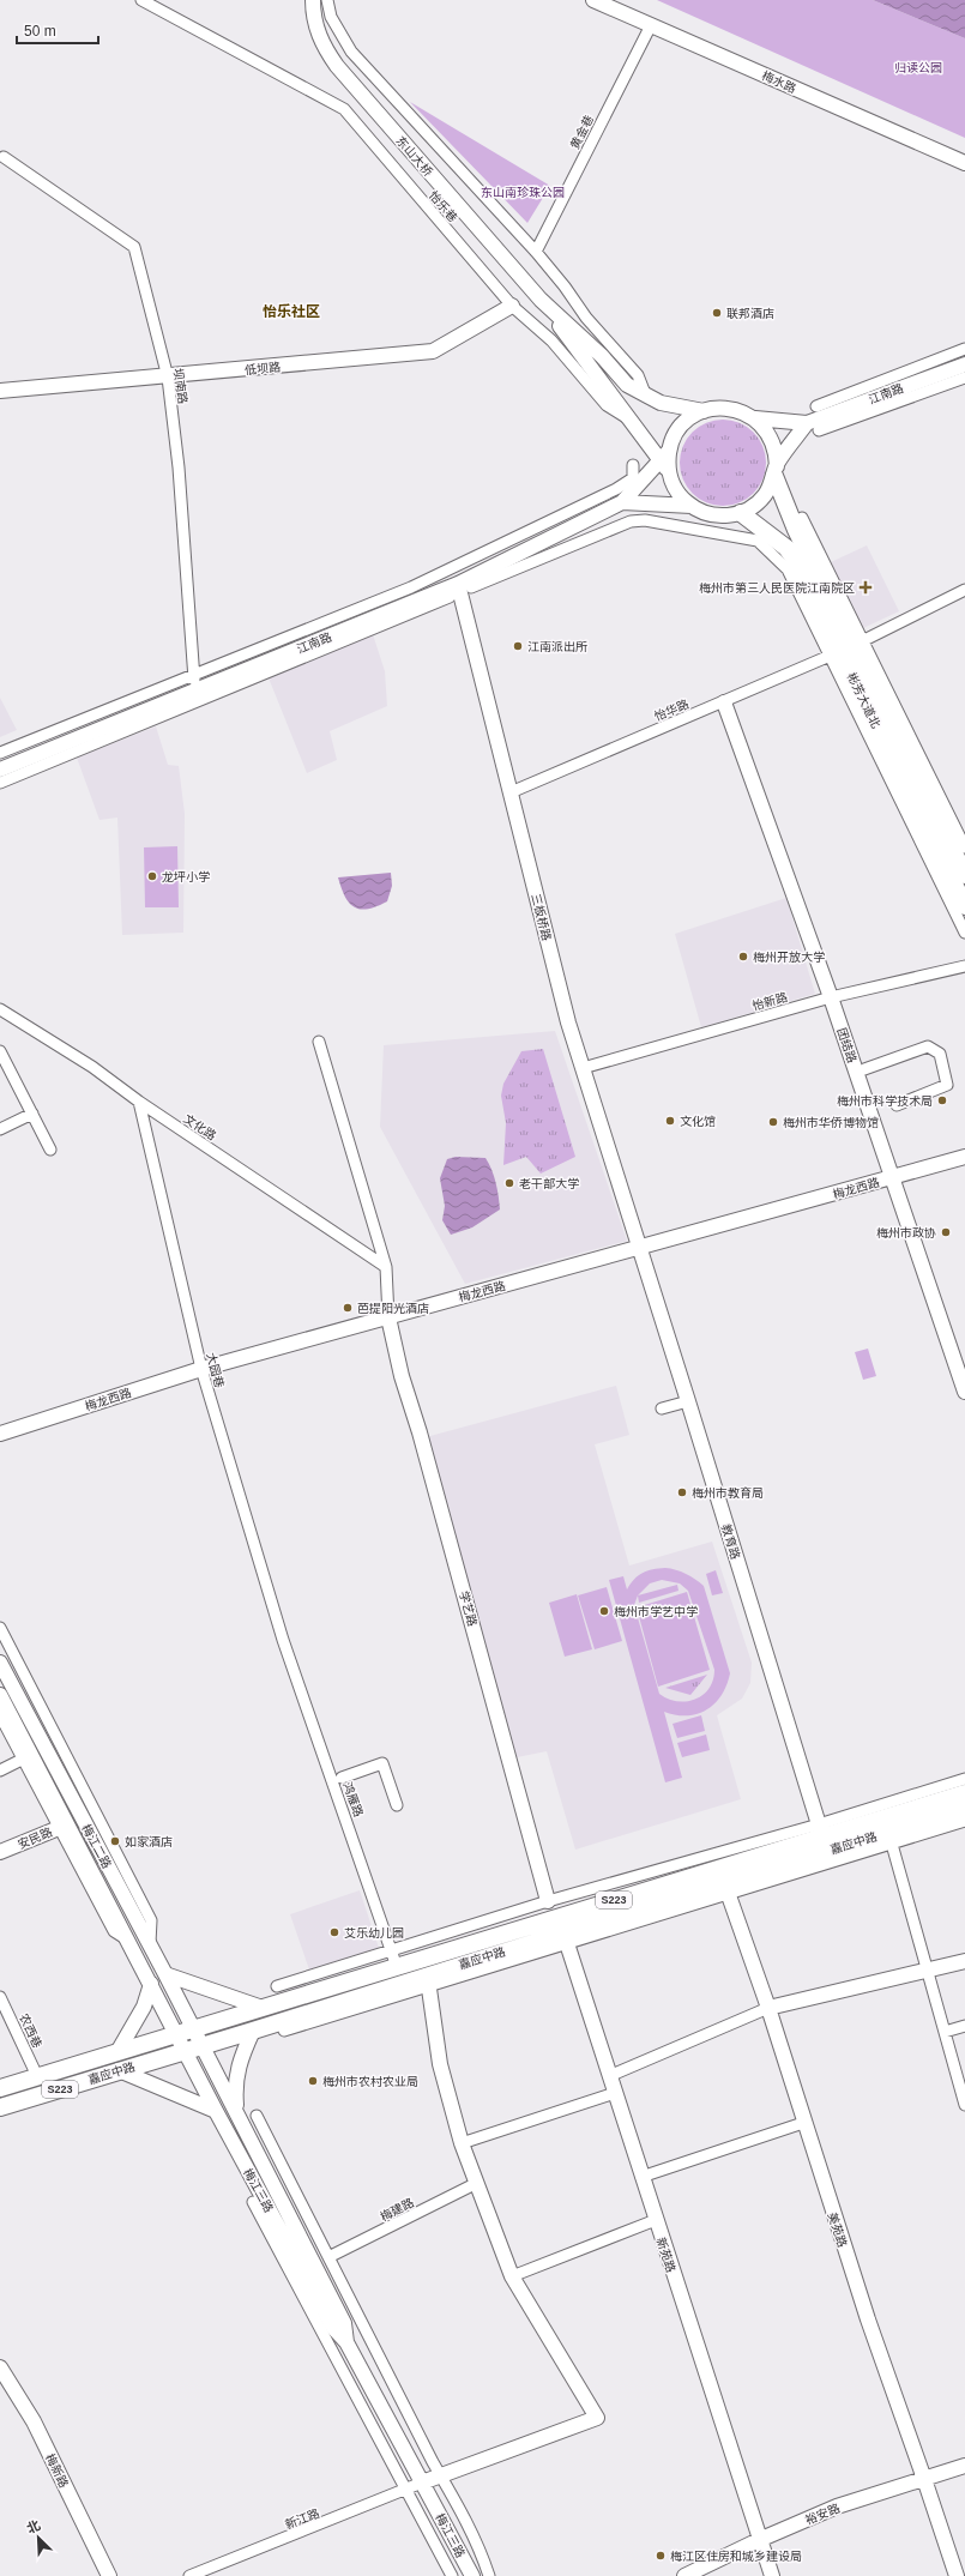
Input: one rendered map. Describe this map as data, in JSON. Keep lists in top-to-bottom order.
{
  "streets": {
    "main road": ["彬芳大道北", "嘉应中路", "S223"],
    "street": [
      "梅水路",
      "黄金巷",
      "东山大桥",
      "怡乐巷",
      "低坝路",
      "坝南路",
      "江南路",
      "怡华路",
      "三板桥路",
      "怡新路",
      "团结路",
      "文化路",
      "梅龙西路",
      "大园巷",
      "教育路",
      "学艺路",
      "鸿雁路",
      "安民路",
      "梅江二路",
      "农西巷",
      "梅江三路",
      "梅建路",
      "美苑路",
      "新苑路",
      "梅新路",
      "裕安路",
      "新江路"
    ]
  },
  "crossings": [
    ["梅水路", "黄金巷"],
    ["怡乐巷", "低坝路"],
    ["低坝路", "坝南路"],
    ["坝南路", "江南路"],
    ["江南路", "彬芳大道北"],
    ["江南路", "三板桥路"],
    ["彬芳大道北", "怡华路"],
    ["怡华路", "三板桥路"],
    ["怡华路", "团结路"],
    ["三板桥路", "怡新路"],
    ["三板桥路", "梅龙西路"],
    ["三板桥路", "教育路"],
    ["怡新路", "团结路"],
    ["团结路", "梅龙西路"],
    ["文化路", "大园巷"],
    ["梅龙西路", "大园巷"],
    ["梅龙西路", "教育路"],
    ["梅龙西路", "学艺路"],
    ["大园巷", "鸿雁路"],
    ["教育路", "嘉应中路"],
    ["鸿雁路", "嘉应中路"],
    ["安民路", "梅江二路"],
    ["嘉应中路", "梅江二路"],
    ["嘉应中路", "农西巷"],
    ["嘉应中路", "梅江三路"],
    ["嘉应中路", "美苑路"],
    ["嘉应中路", "新苑路"],
    ["梅江二路", "梅江三路"],
    ["梅江三路", "新江路"],
    ["美苑路", "裕安路"],
    ["新苑路", "裕安路"]
  ],
  "districts": ["怡乐社区"],
  "parks": ["归读公园", "东山南珍珠公园"],
  "places": {
    "other": [
      "联邦酒店",
      "江南派出所",
      "龙坪小学",
      "梅州开放大学",
      "梅州市科学技术局",
      "文化馆",
      "梅州市华侨博物馆",
      "老干部大学",
      "梅州市政协",
      "芭提阳光酒店",
      "梅州市教育局",
      "梅州市学艺中学",
      "如家酒店",
      "艾乐幼儿园",
      "梅州市农村农业局",
      "梅江区住房和城乡建设局"
    ],
    "health": ["梅州市第三人民医院江南院区"]
  },
  "scale_bar": "50 m",
  "north": "top left"
}
